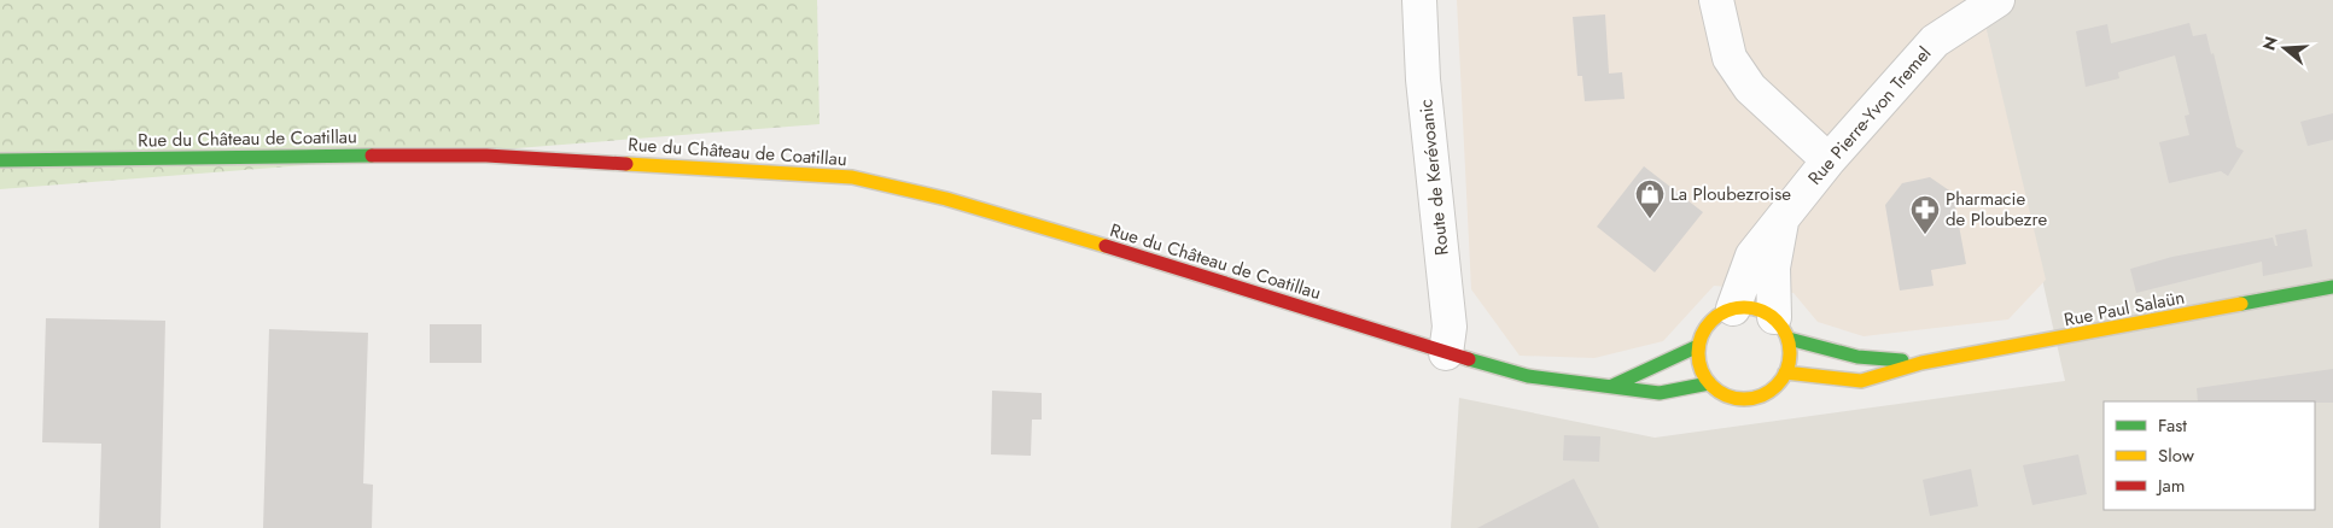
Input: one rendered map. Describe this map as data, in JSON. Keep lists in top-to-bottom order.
{
  "streets": {
    "main road": ["Rue du Château de Coatillau", "Rue Paul Salaün"],
    "street": ["Rue Pierre-Yvon Tremel", "Route de Kerévoanic"]
  },
  "crossings": [
    ["Rue Pierre-Yvon Tremel", "Rue Paul Salaün"],
    ["Rue du Château de Coatillau", "Route de Kerévoanic"]
  ],
  "places": {
    "shop": ["La Ploubezroise"],
    "pharmacy": ["Pharmacie de Ploubezre"]
  },
  "legend": ["Fast", "Slow", "Jam"],
  "north": "left"
}
